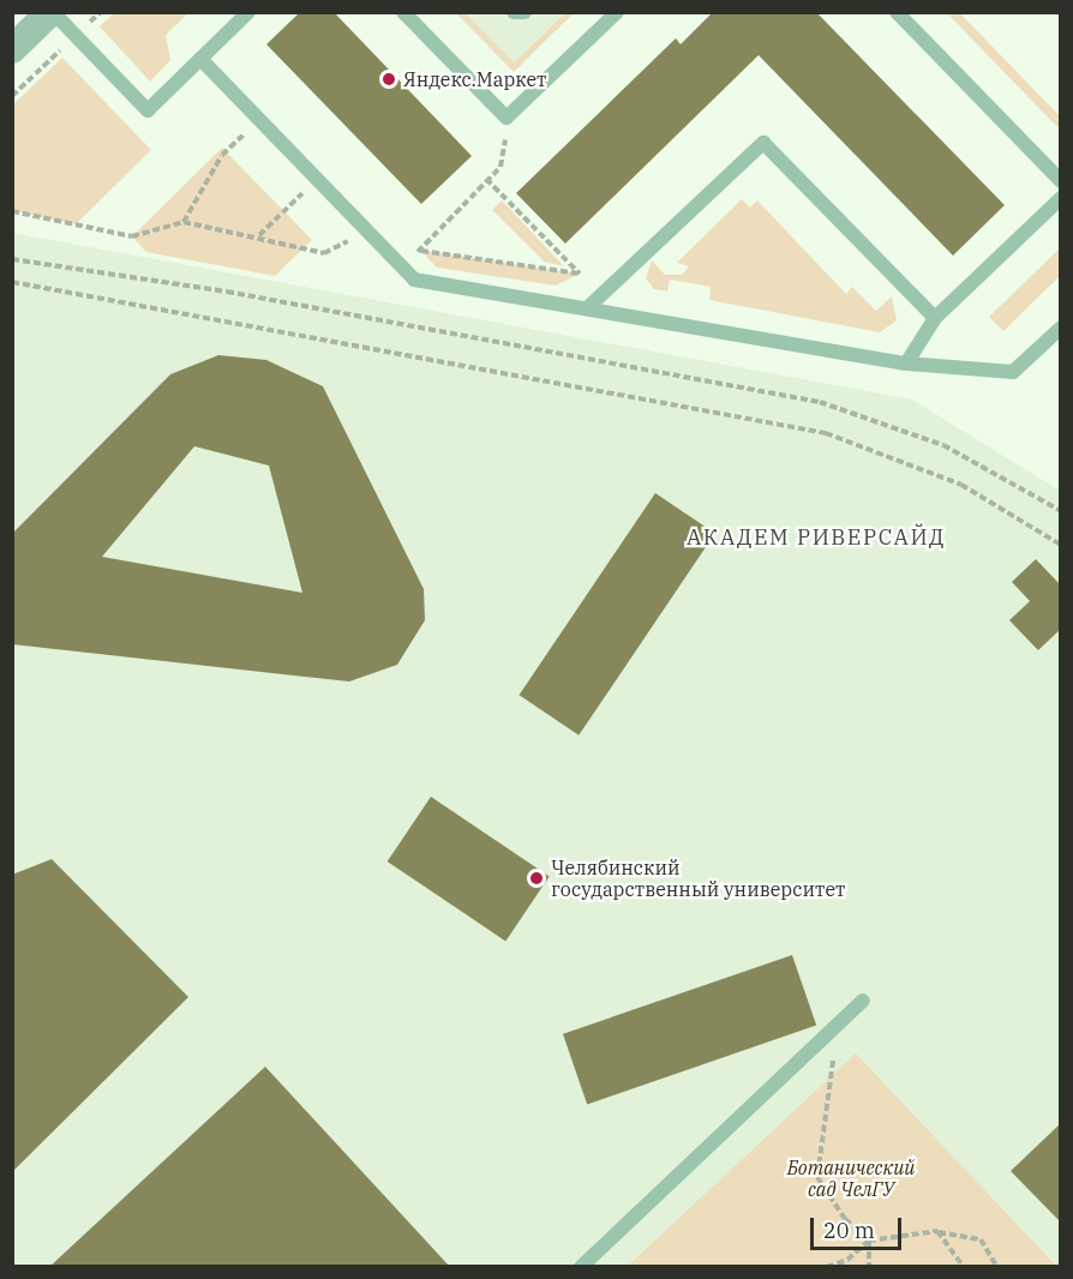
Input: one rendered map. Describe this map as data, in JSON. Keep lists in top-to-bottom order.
{
  "districts": ["АКАДЕМ РИВЕРСАЙД"],
  "parks": ["Ботанический сад ЧелГУ"],
  "places": ["Яндекс.Маркет", "Челябинский государственный университет"],
  "scale_bar": "20 m"
}
